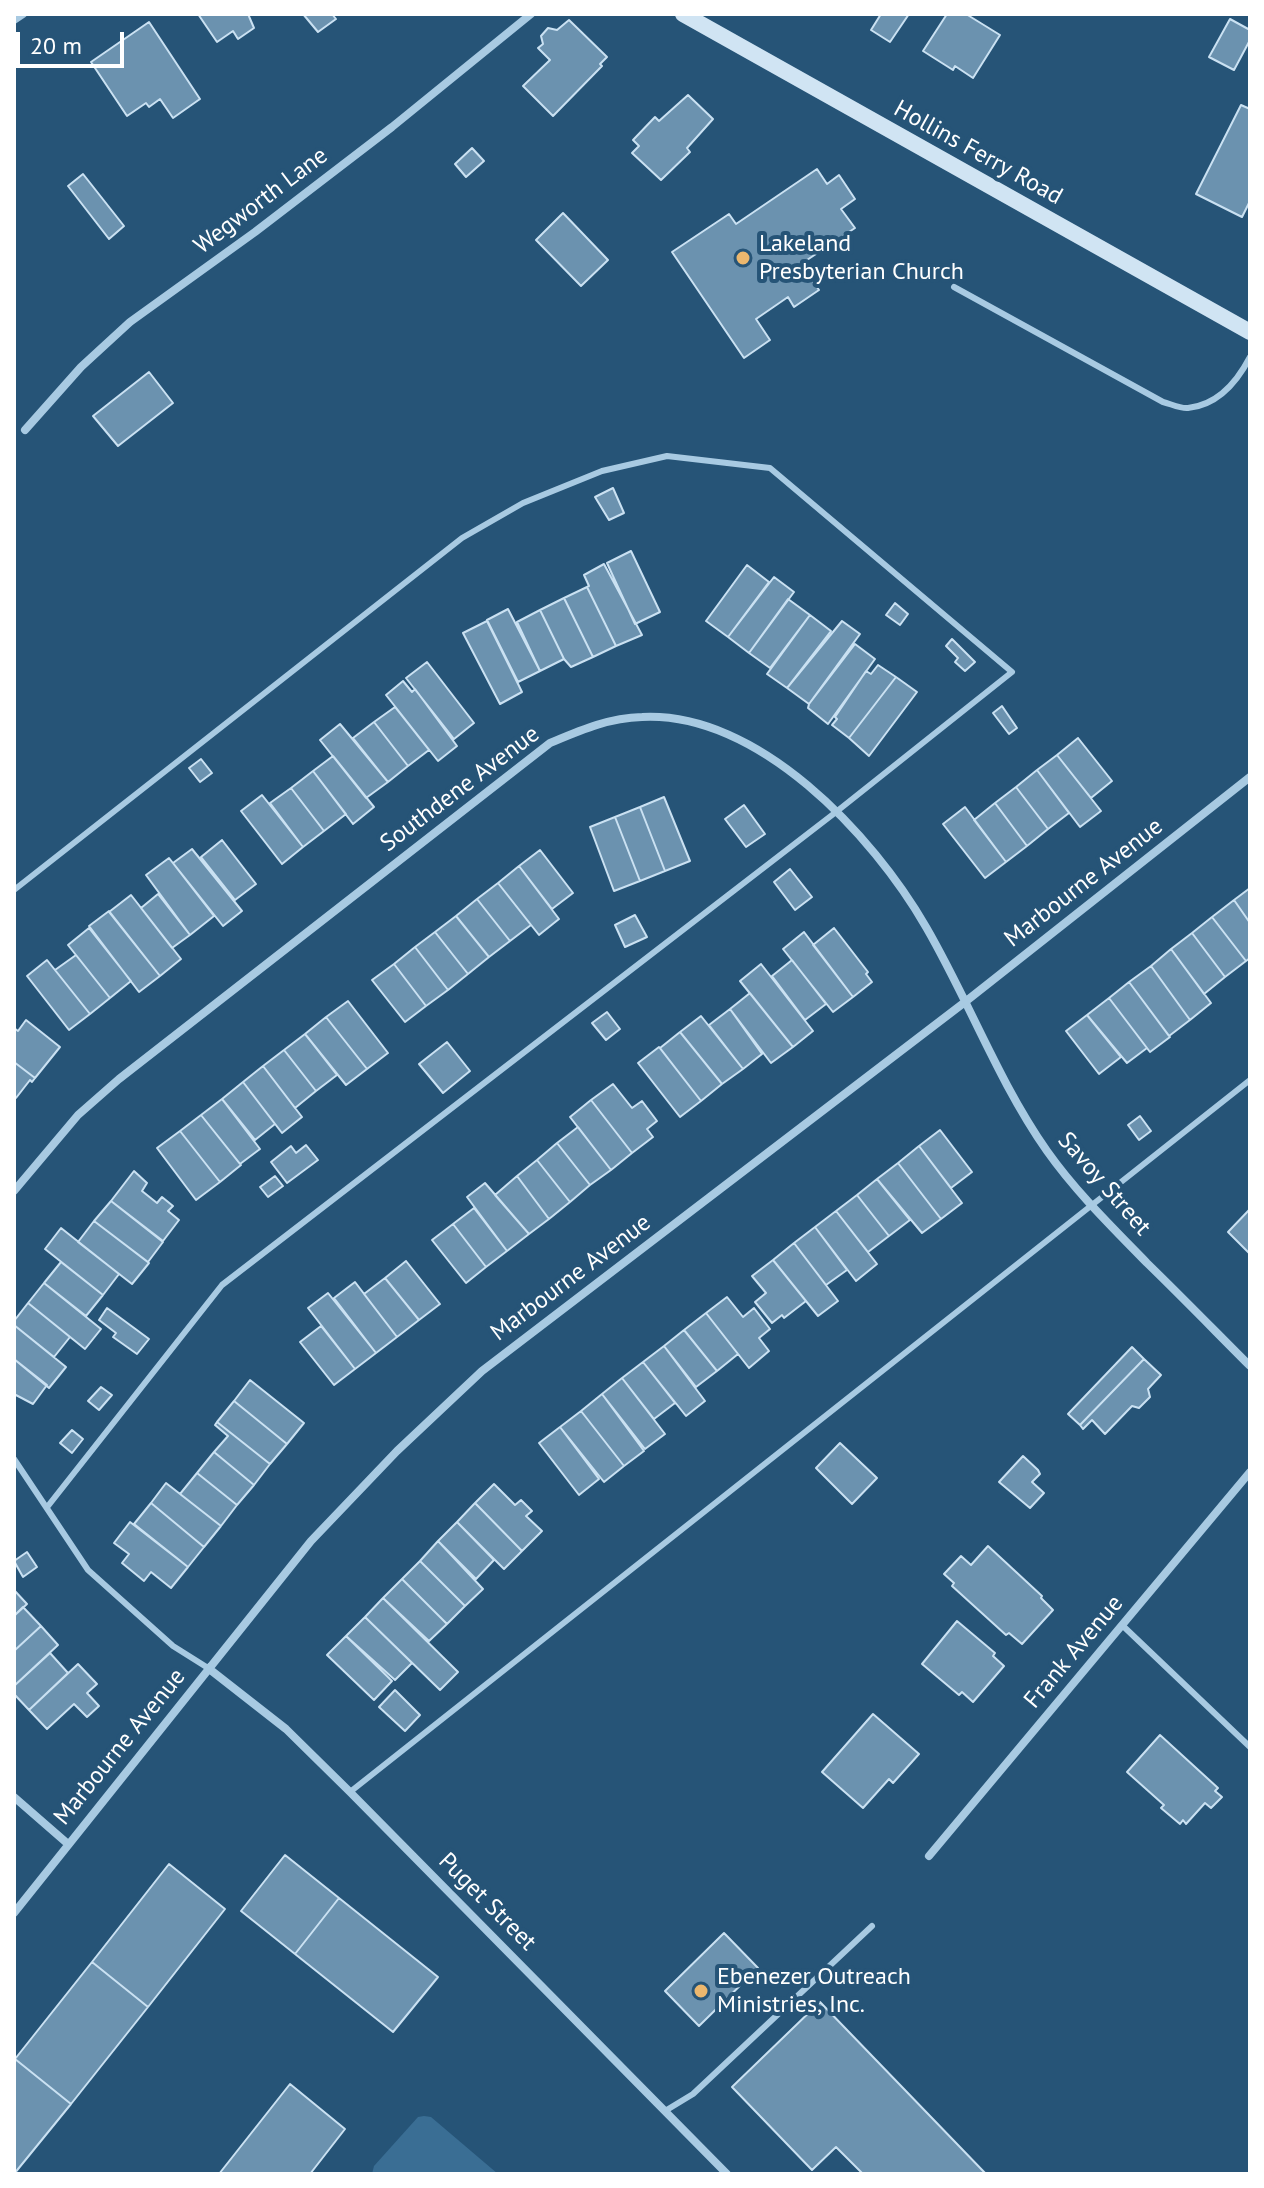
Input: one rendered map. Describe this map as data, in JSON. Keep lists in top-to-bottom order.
{
  "streets": {
    "street": [
      "Hollins Ferry Road",
      "Wegworth Lane",
      "Southdene Avenue",
      "Marbourne Avenue",
      "Savoy Street",
      "Frank Avenue",
      "Puget Street"
    ]
  },
  "crossings": [
    ["Southdene Avenue", "Marbourne Avenue"],
    ["Southdene Avenue", "Savoy Street"],
    ["Marbourne Avenue", "Savoy Street"],
    ["Marbourne Avenue", "Puget Street"]
  ],
  "places": ["Lakeland Presbyterian Church", "Ebenezer Outreach Ministries, Inc."],
  "scale_bar": "20 m"
}
